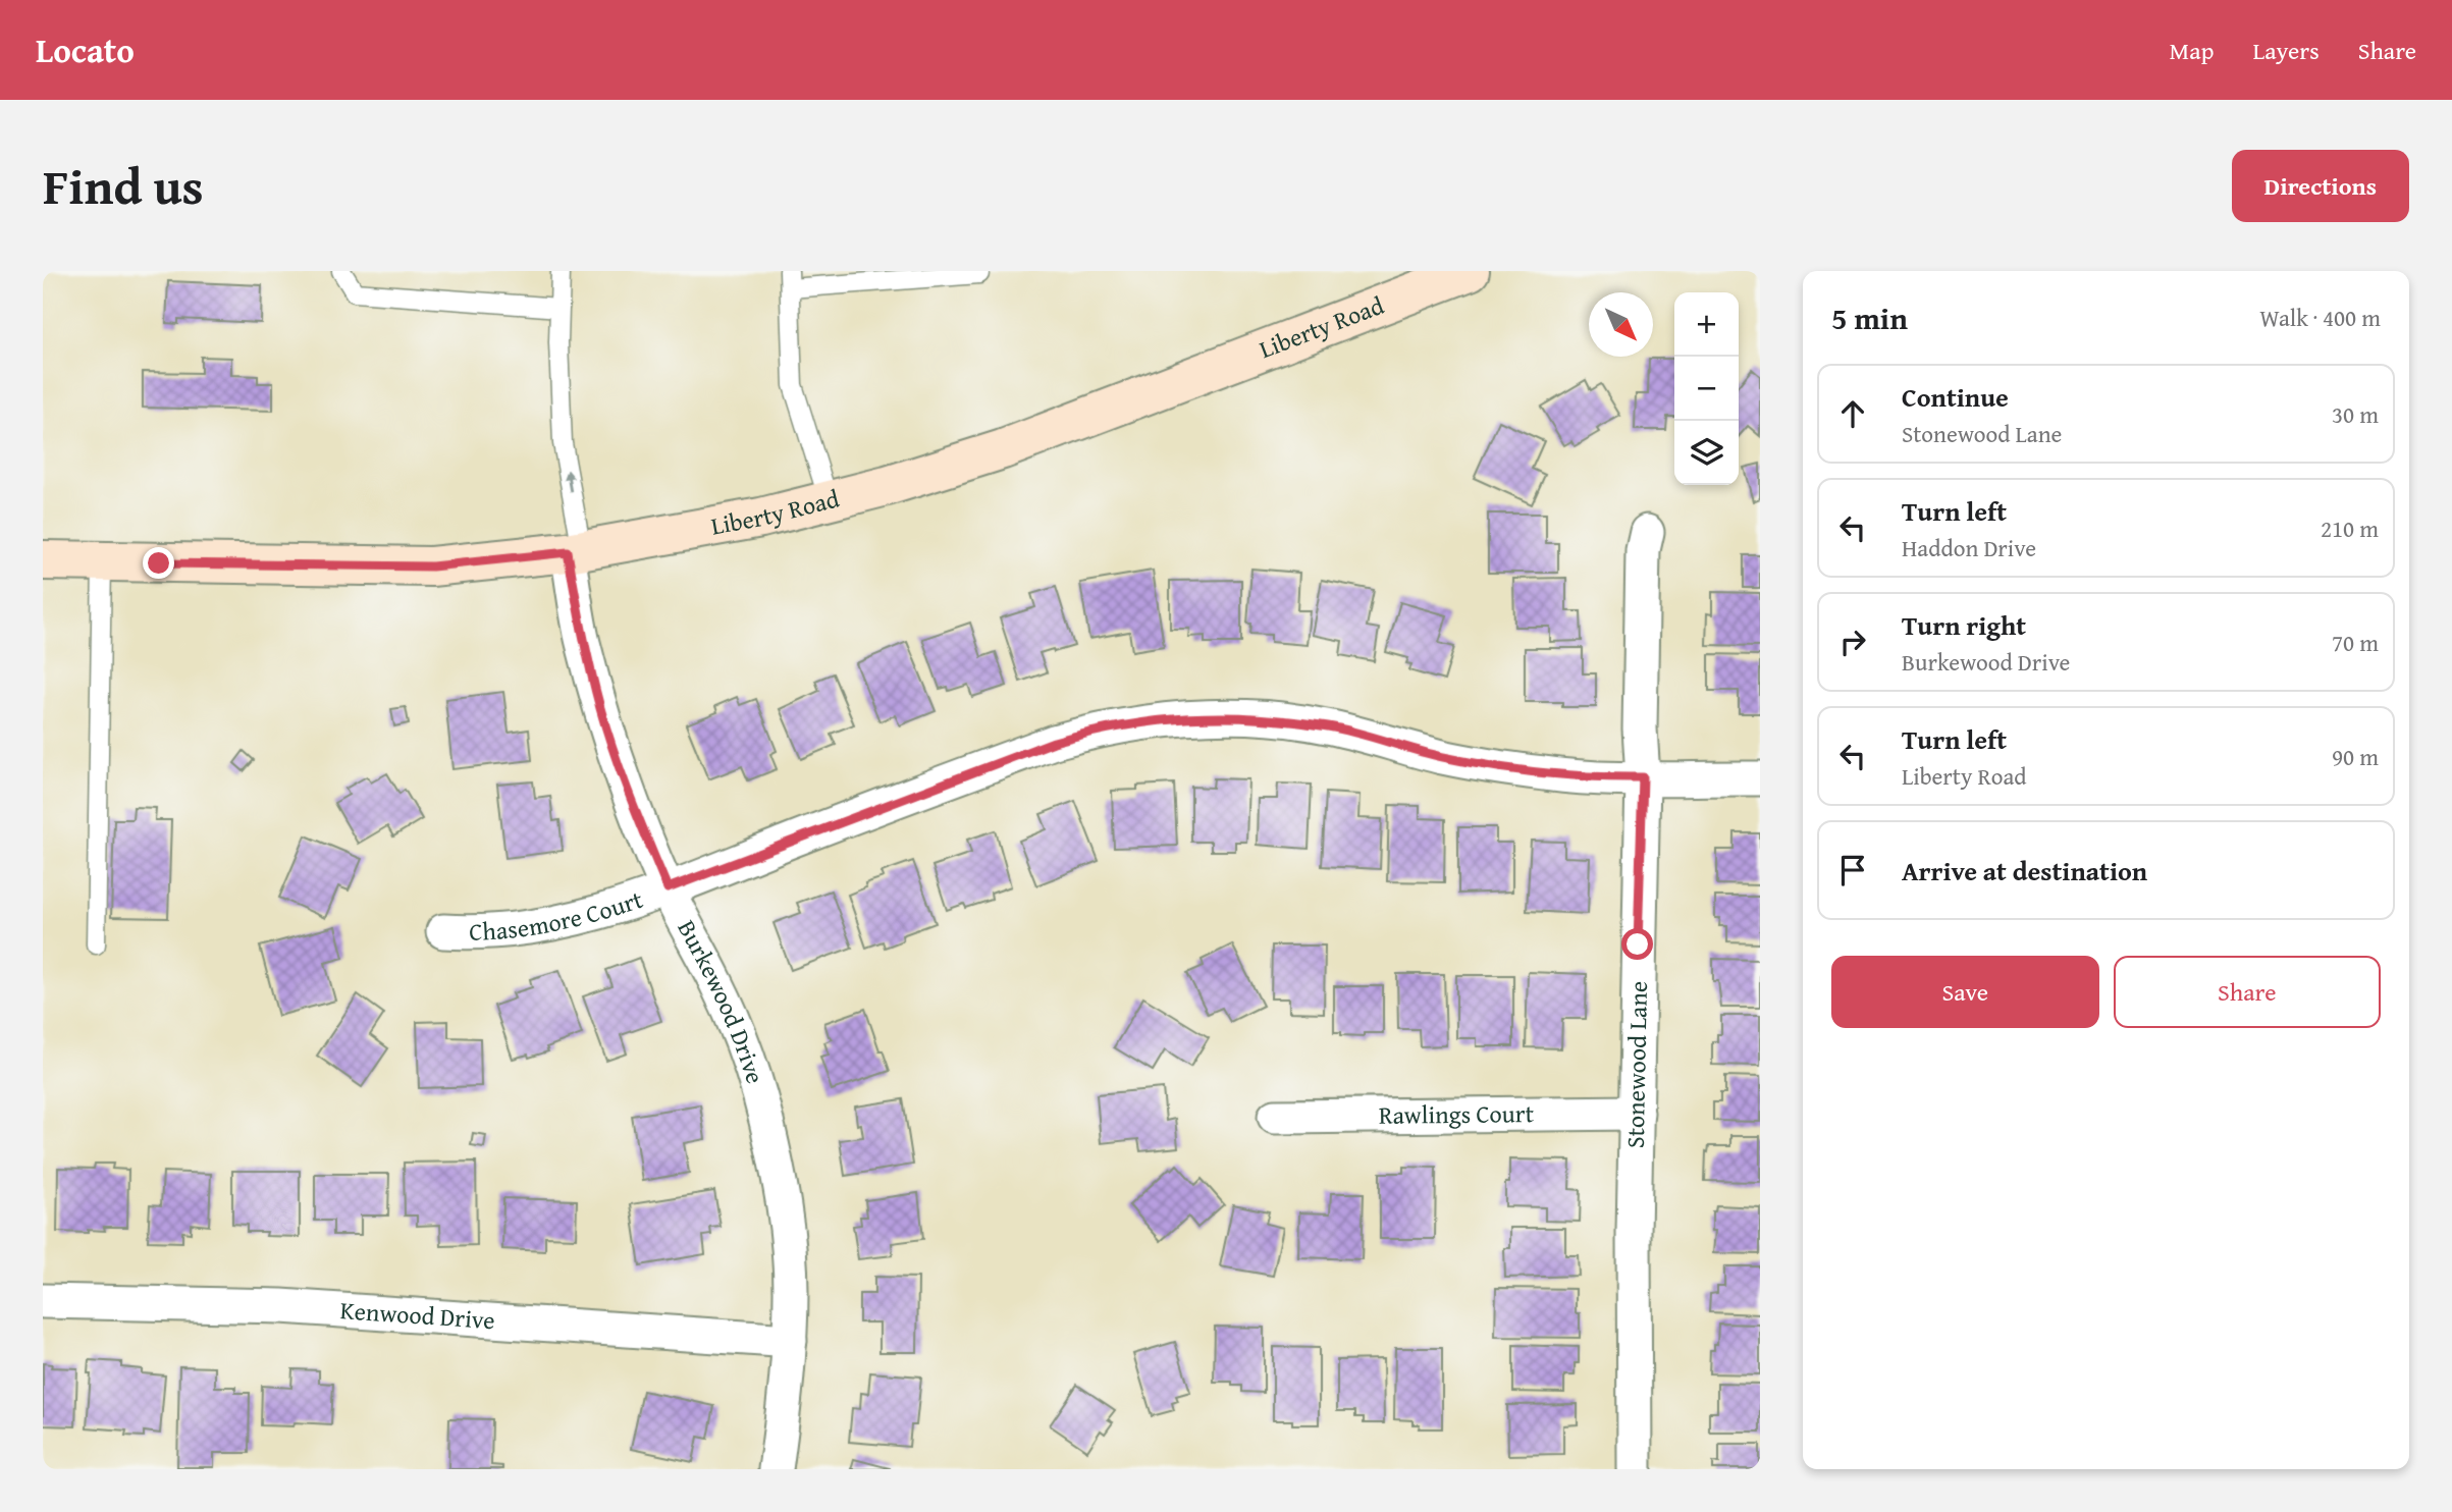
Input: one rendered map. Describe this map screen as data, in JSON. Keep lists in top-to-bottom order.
{
  "streets": {
    "main road": ["Liberty Road"],
    "street": [
      "Chasemore Court",
      "Burkewood Drive",
      "Stonewood Lane",
      "Rawlings Court",
      "Kenwood Drive"
    ]
  },
  "crossings": [
    ["Liberty Road", "Burkewood Drive"],
    ["Chasemore Court", "Burkewood Drive"],
    ["Chasemore Court", "Stonewood Lane"],
    ["Burkewood Drive", "Kenwood Drive"],
    ["Stonewood Lane", "Rawlings Court"]
  ],
  "north": "bottom right",
  "page": {
    "header": "Locato",
    "nav": ["Map", "Layers", "Share"],
    "title": "Find us",
    "buttons": [
      "Directions",
      ["Save", "Share"]
    ],
    "heading": ["5 min", "Walk · 400 m"],
    "map_buttons": ["+", "−"],
    "list": [
      ["Continue", "Stonewood Lane", "30 m"],
      ["Turn left", "Haddon Drive", "210 m"],
      ["Turn right", "Burkewood Drive", "70 m"],
      ["Turn left", "Liberty Road", "90 m"],
      "Arrive at destination"
    ]
  }
}
